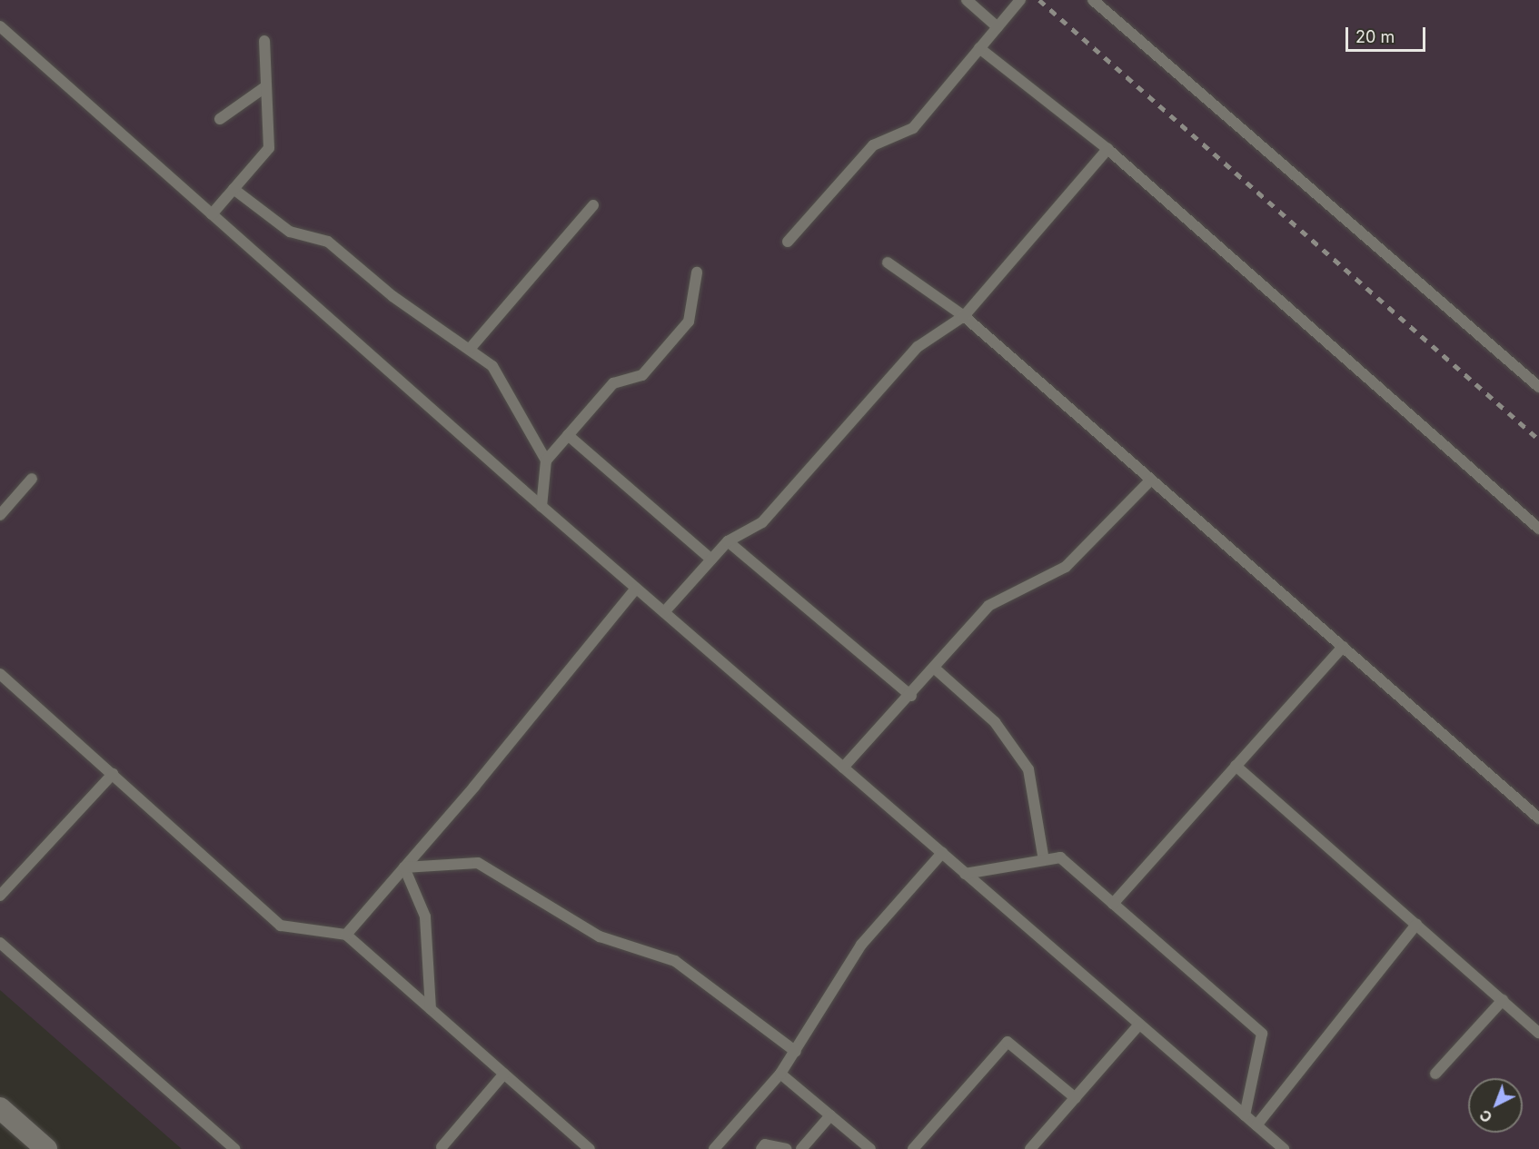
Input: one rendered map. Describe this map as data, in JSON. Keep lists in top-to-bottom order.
{
  "scale_bar": "20 m",
  "north": "bottom left"
}
